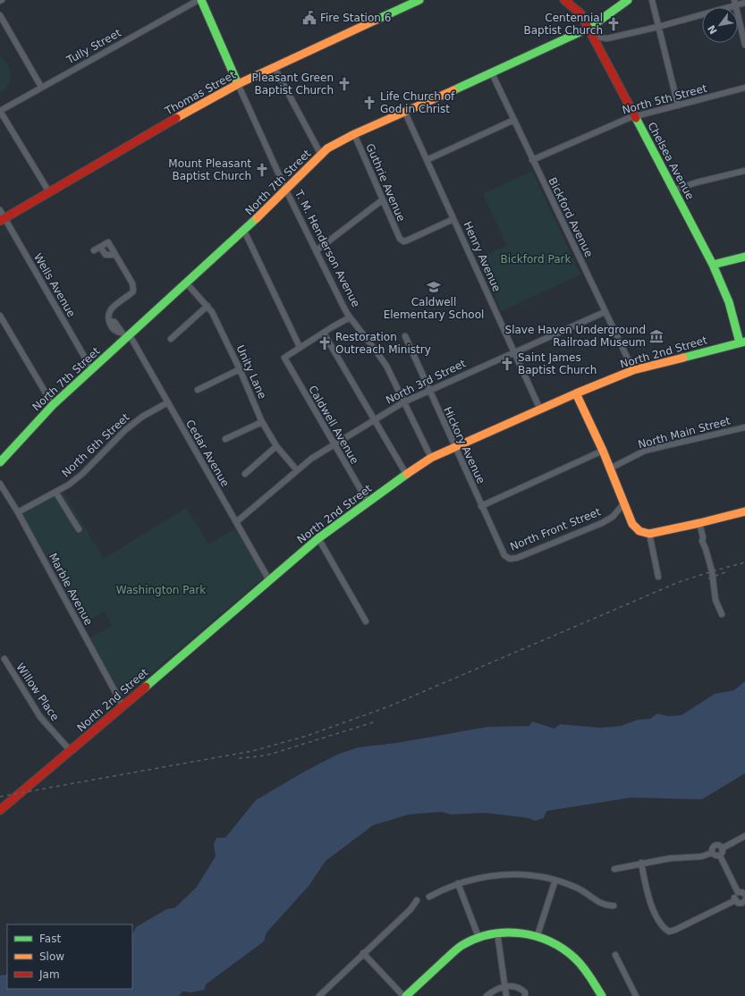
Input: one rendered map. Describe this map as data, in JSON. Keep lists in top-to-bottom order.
{
  "streets": {
    "main road": [
      "Thomas Street",
      "Chelsea Avenue",
      "North 7th Street",
      "T. M. Henderson Avenue",
      "North 2nd Street"
    ],
    "street": [
      "Tully Street",
      "North 5th Street",
      "Guthrie Avenue",
      "Bickford Avenue",
      "Henry Avenue",
      "Wells Avenue",
      "Unity Lane",
      "North 3rd Street",
      "Caldwell Avenue",
      "North Main Street",
      "North 6th Street",
      "Hickory Avenue",
      "Cedar Avenue",
      "North Front Street",
      "Marble Avenue",
      "Willow Place"
    ]
  },
  "crossings": [
    ["Thomas Street", "T. M. Henderson Avenue"],
    ["Thomas Street", "Wells Avenue"],
    ["North 5th Street", "Chelsea Avenue"],
    ["North 5th Street", "Bickford Avenue"],
    ["Chelsea Avenue", "North 7th Street"],
    ["Chelsea Avenue", "North 2nd Street"],
    ["North 7th Street", "Guthrie Avenue"],
    ["North 7th Street", "Bickford Avenue"],
    ["North 7th Street", "T. M. Henderson Avenue"],
    ["North 7th Street", "Henry Avenue"],
    ["North 7th Street", "Wells Avenue"],
    ["North 7th Street", "Unity Lane"],
    ["North 7th Street", "Cedar Avenue"],
    ["Guthrie Avenue", "Henry Avenue"],
    ["Bickford Avenue", "North 2nd Street"],
    ["Bickford Avenue", "North 3rd Street"],
    ["T. M. Henderson Avenue", "North 2nd Street"],
    ["T. M. Henderson Avenue", "North 3rd Street"],
    ["Henry Avenue", "North 2nd Street"],
    ["Henry Avenue", "North 3rd Street"],
    ["North 2nd Street", "Caldwell Avenue"],
    ["North 2nd Street", "Hickory Avenue"],
    ["North 2nd Street", "Cedar Avenue"],
    ["North 2nd Street", "Marble Avenue"],
    ["North 2nd Street", "Willow Place"],
    ["Unity Lane", "North 3rd Street"],
    ["North 3rd Street", "Caldwell Avenue"],
    ["North 3rd Street", "Hickory Avenue"],
    ["North 3rd Street", "Cedar Avenue"],
    ["North 6th Street", "Cedar Avenue"],
    ["North 6th Street", "Marble Avenue"],
    ["Hickory Avenue", "North Front Street"]
  ],
  "parks": ["Bickford Park", "Washington Park"],
  "places": {
    "public building": ["Fire Station 6"],
    "church": [
      "Centennial Baptist Church",
      "Pleasant Green Baptist Church",
      "Life Church of God in Christ",
      "Mount Pleasant Baptist Church",
      "Restoration Outreach Ministry",
      "Saint James Baptist Church"
    ],
    "school or university": ["Caldwell Elementary School"],
    "museum": ["Slave Haven Underground Railroad Museum"]
  },
  "legend": ["Fast", "Slow", "Jam"],
  "north": "bottom left"
}
